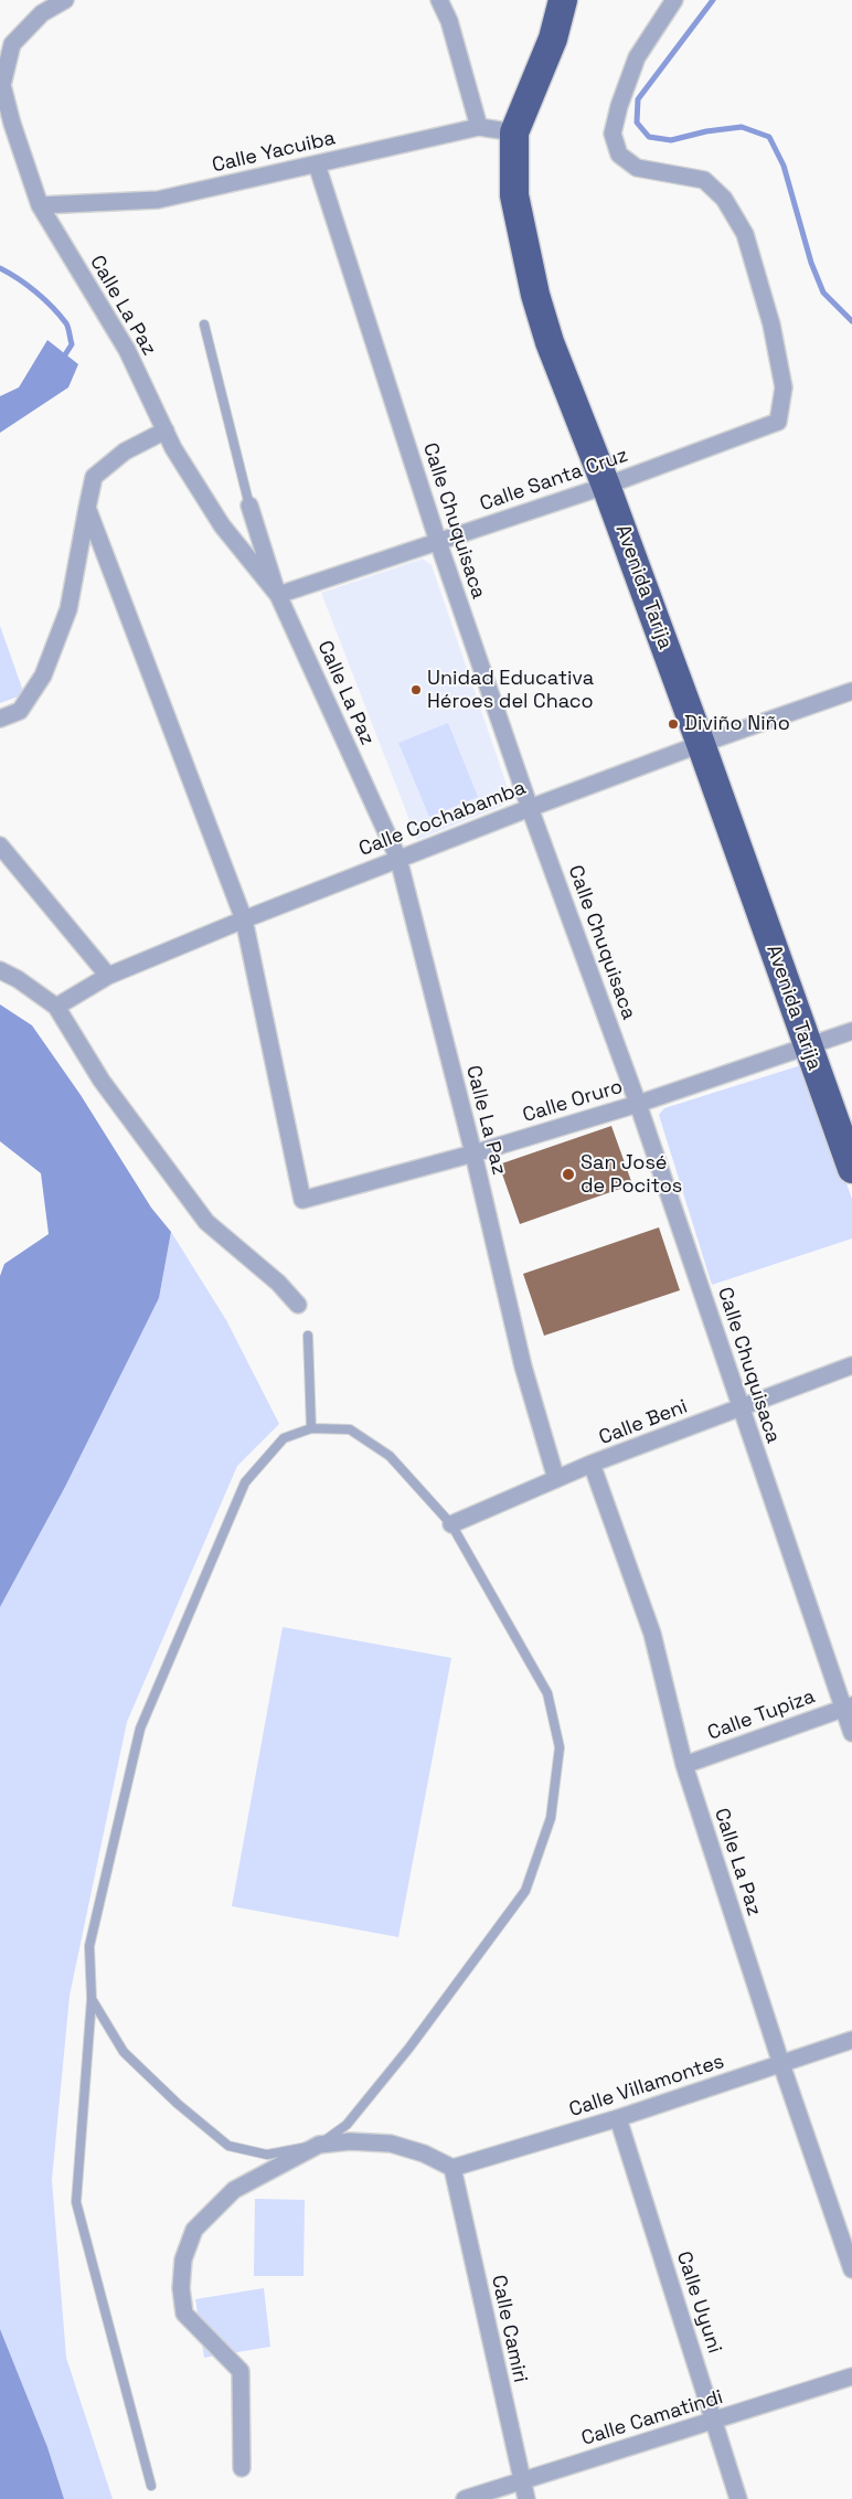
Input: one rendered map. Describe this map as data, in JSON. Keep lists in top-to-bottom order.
{
  "streets": {
    "highway": ["Avenida Tarija"],
    "street": [
      "Calle Yacuiba",
      "Calle La Paz",
      "Calle Santa Cruz",
      "Calle Chuquisaca",
      "Calle Cochabamba",
      "Calle Oruro",
      "Calle Beni",
      "Calle Tupiza",
      "Calle Villamontes",
      "Calle Uyuni",
      "Calle Camiri",
      "Calle Camatindi"
    ]
  },
  "crossings": [
    ["Calle Yacuiba", "Calle La Paz"],
    ["Calle Yacuiba", "Calle Chuquisaca"],
    ["Calle Yacuiba", "Avenida Tarija"],
    ["Calle La Paz", "Calle Santa Cruz"],
    ["Calle La Paz", "Calle Cochabamba"],
    ["Calle La Paz", "Calle Oruro"],
    ["Calle La Paz", "Calle Beni"],
    ["Calle La Paz", "Calle Tupiza"],
    ["Calle La Paz", "Calle Villamontes"],
    ["Calle Santa Cruz", "Calle Chuquisaca"],
    ["Calle Santa Cruz", "Avenida Tarija"],
    ["Calle Chuquisaca", "Calle Cochabamba"],
    ["Calle Chuquisaca", "Calle Oruro"],
    ["Calle Chuquisaca", "Calle Beni"],
    ["Calle Chuquisaca", "Calle Tupiza"],
    ["Avenida Tarija", "Calle Cochabamba"],
    ["Avenida Tarija", "Calle Oruro"],
    ["Calle Cochabamba", "Calle Oruro"],
    ["Calle Villamontes", "Calle Uyuni"],
    ["Calle Villamontes", "Calle Camiri"],
    ["Calle Uyuni", "Calle Camatindi"],
    ["Calle Camiri", "Calle Camatindi"]
  ],
  "places": ["Unidad Educativa Héroes del Chaco", "Diviño Niño", "San José de Pocitos"]
}
